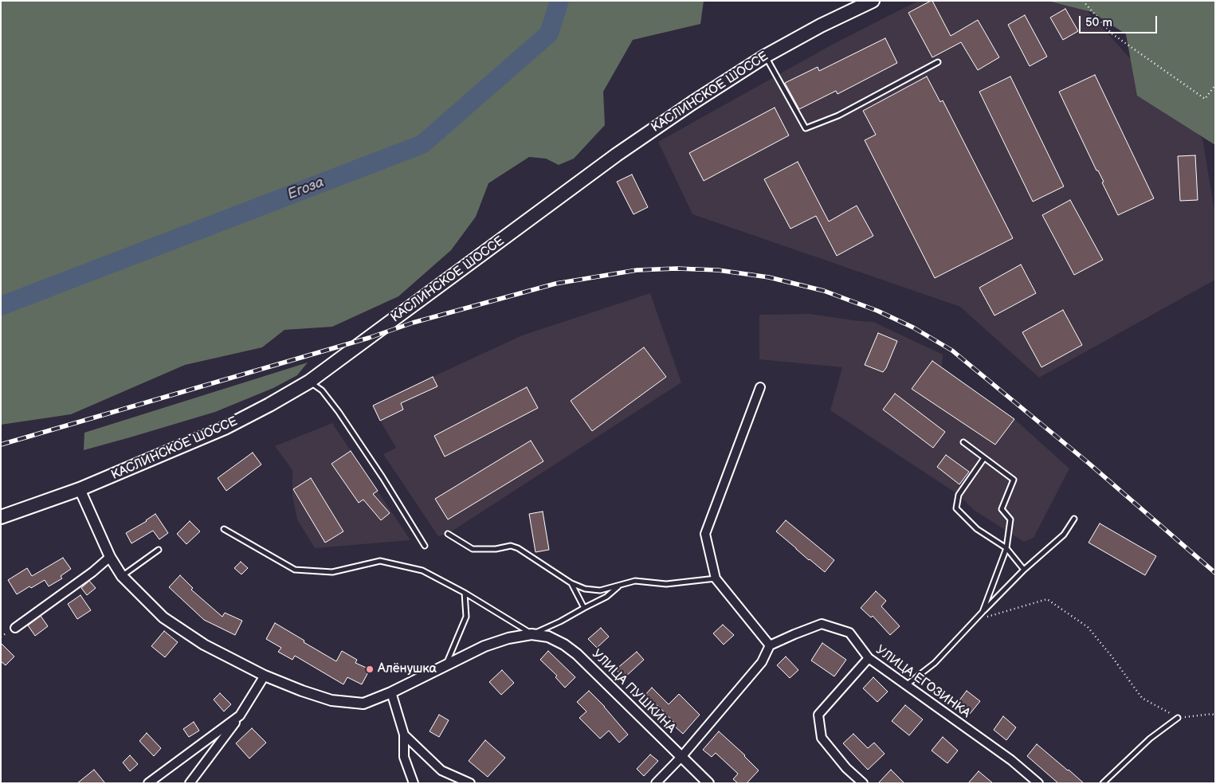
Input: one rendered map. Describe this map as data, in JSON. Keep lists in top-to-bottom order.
{
  "streets": {
    "main road": ["КАСЛИНСКОЕ ШОССЕ"],
    "street": ["УЛИЦА ЕГОЗИНКА", "УЛИЦА ПУШКИНА"]
  },
  "water": ["Егоза"],
  "places": ["Алёнушка"],
  "scale_bar": "50 m"
}
